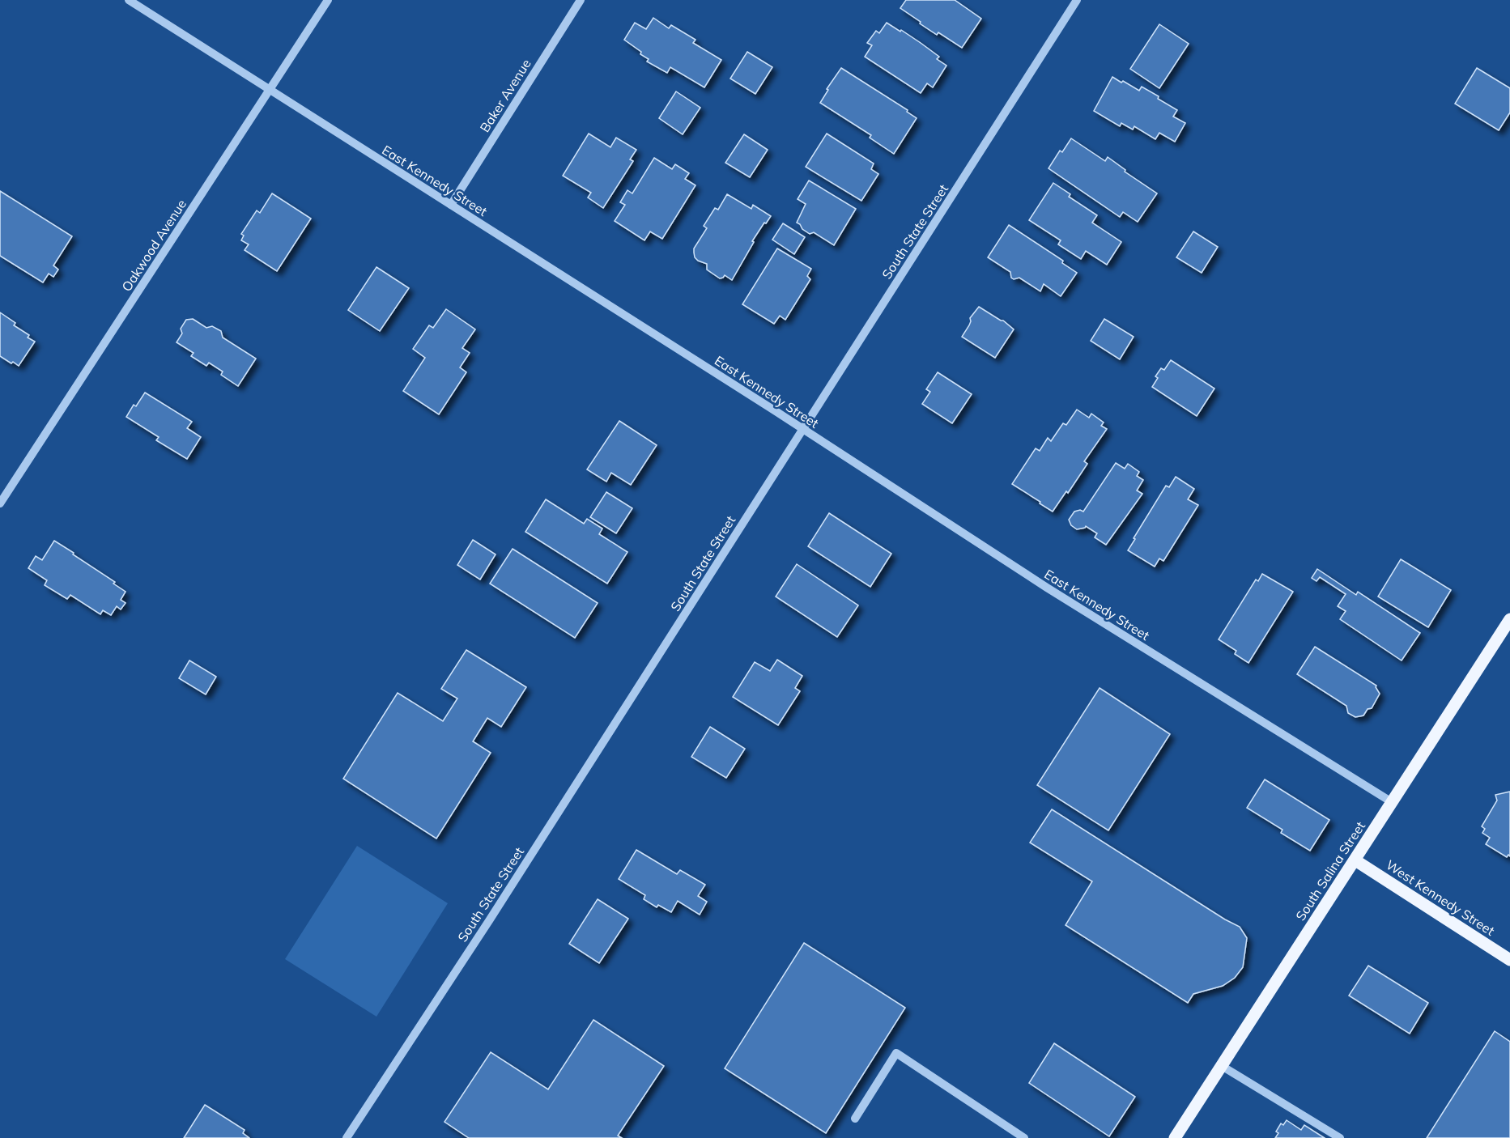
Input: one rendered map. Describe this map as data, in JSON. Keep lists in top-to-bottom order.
{
  "streets": {
    "main road": ["South Salina Street", "West Kennedy Street"],
    "street": [
      "Baker Avenue",
      "East Kennedy Street",
      "South State Street",
      "Oakwood Avenue"
    ]
  },
  "crossings": [
    ["Baker Avenue", "East Kennedy Street"],
    ["East Kennedy Street", "South State Street"],
    ["East Kennedy Street", "Oakwood Avenue"],
    ["East Kennedy Street", "South Salina Street"],
    ["South Salina Street", "West Kennedy Street"]
  ]
}
